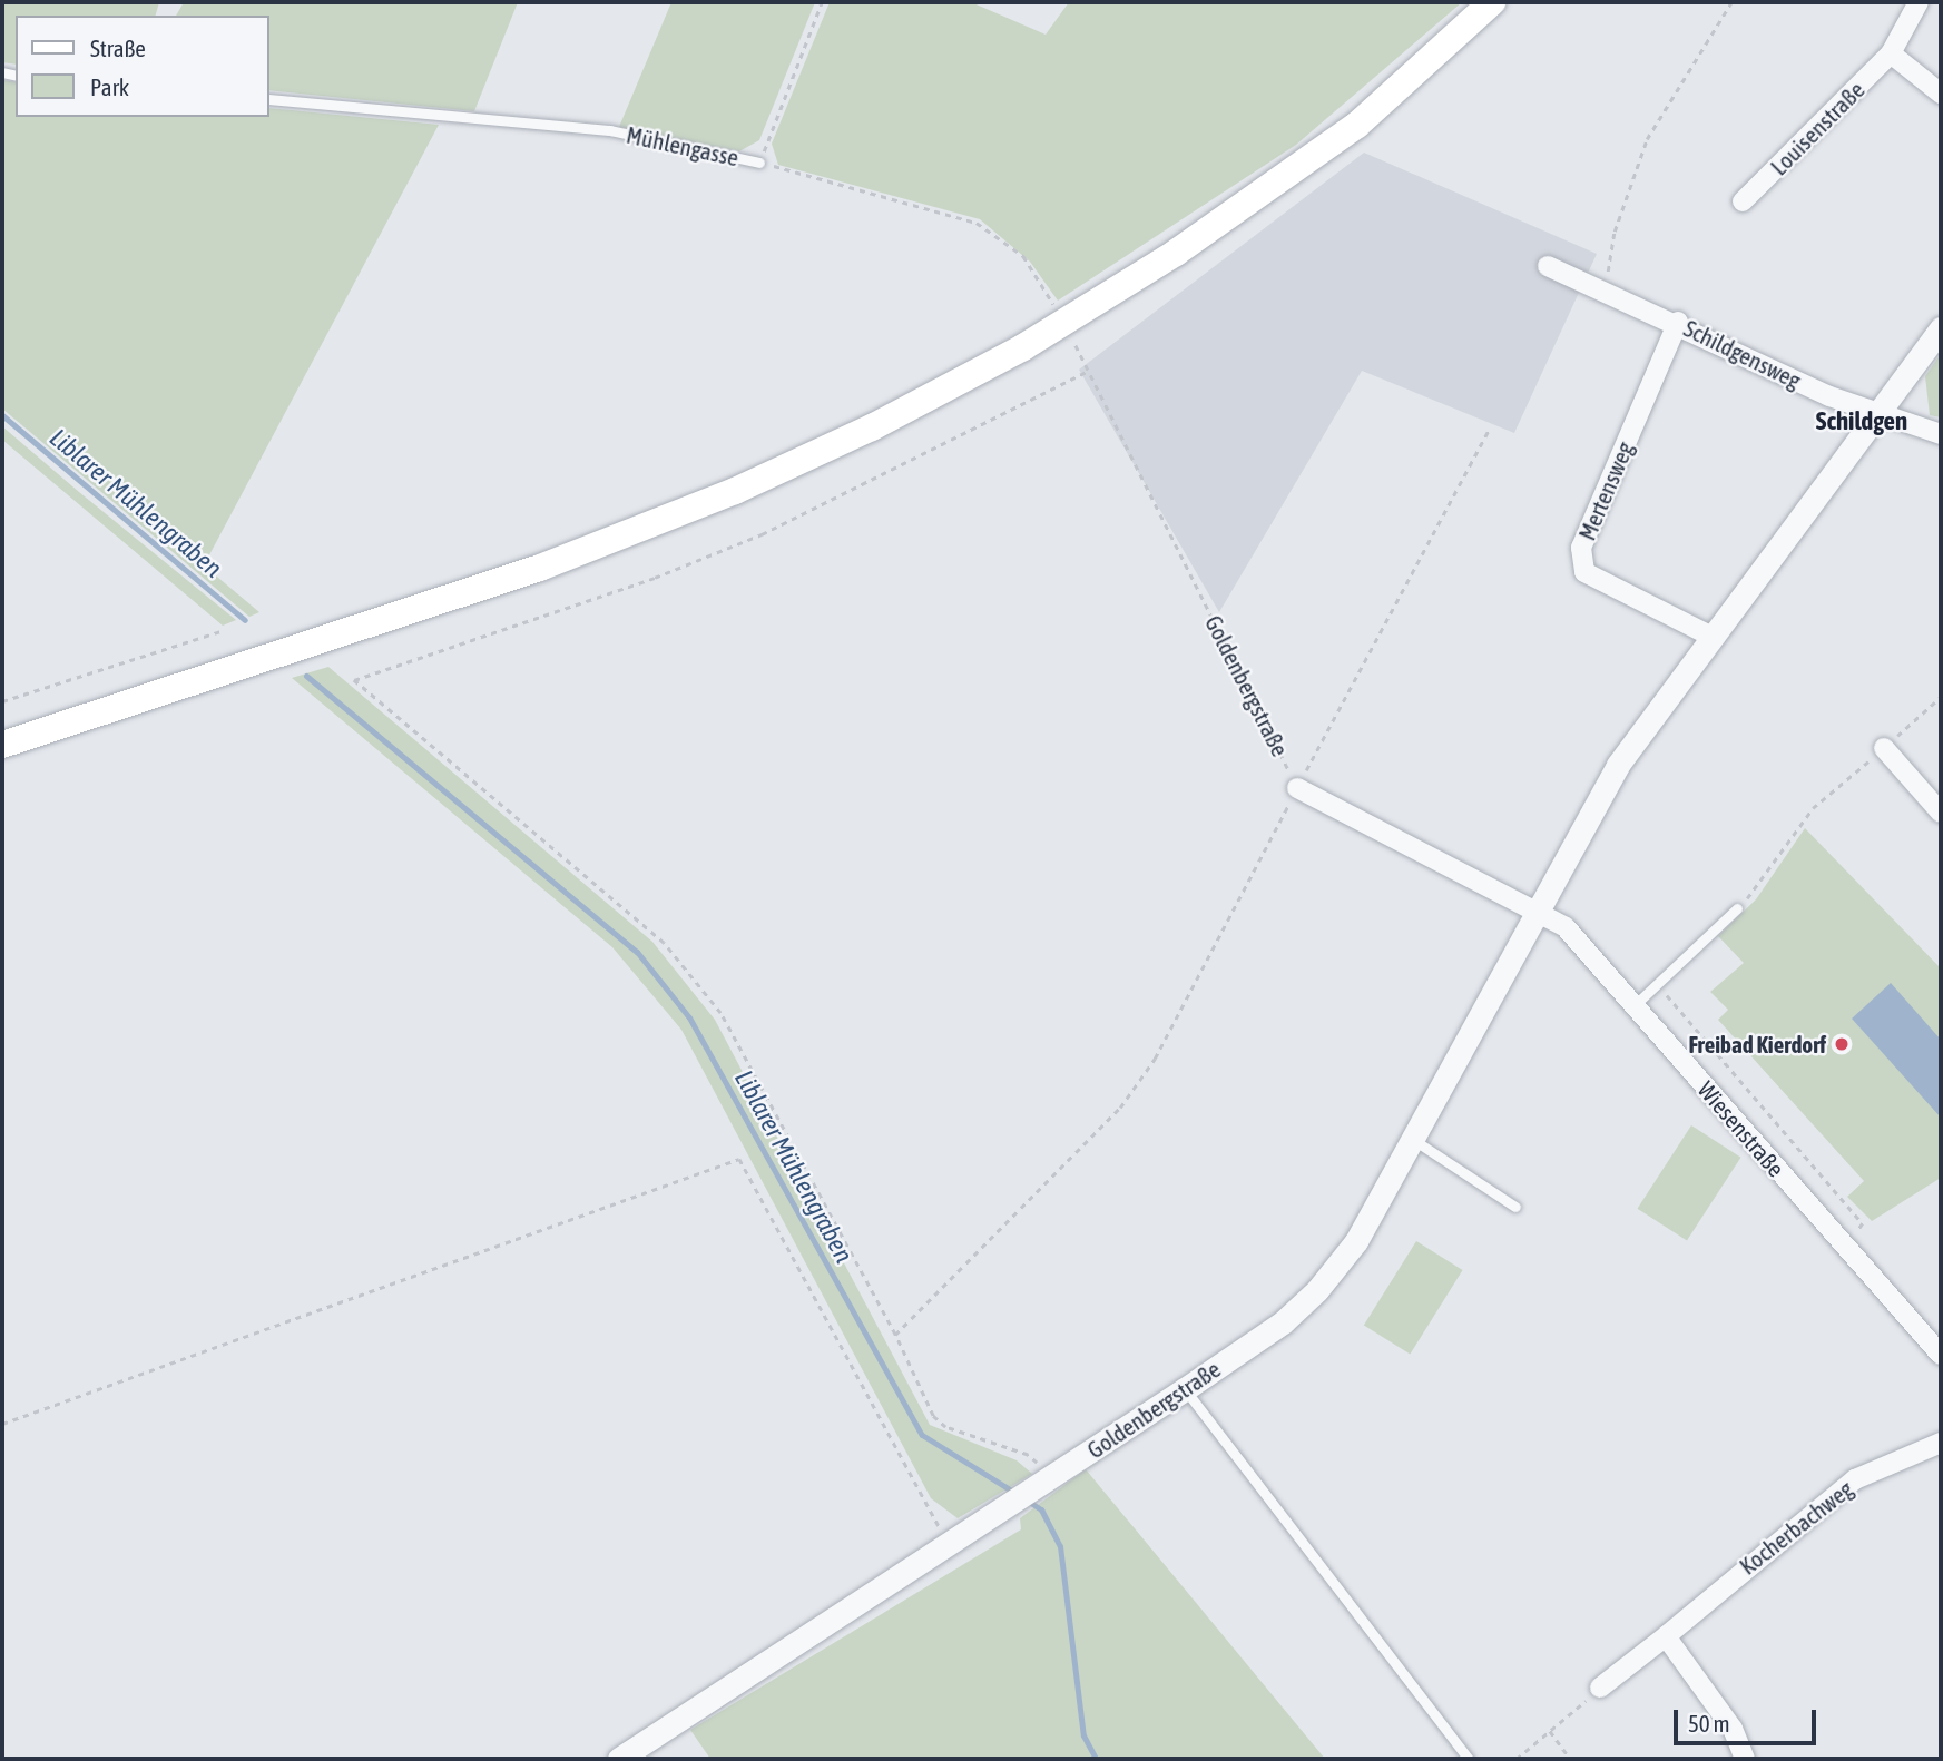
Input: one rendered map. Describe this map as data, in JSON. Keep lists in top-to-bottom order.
{
  "streets": {
    "street": [
      "Louisenstraße",
      "Schildgensweg",
      "Mertensweg",
      "Goldenbergstraße",
      "Wiesenstraße",
      "Kocherbachweg"
    ],
    "lane": ["Mühlengasse"]
  },
  "crossings": [
    ["Schildgensweg", "Mertensweg"],
    ["Schildgensweg", "Goldenbergstraße"],
    ["Mertensweg", "Goldenbergstraße"],
    ["Goldenbergstraße", "Wiesenstraße"]
  ],
  "districts": ["Schildgen"],
  "water": ["Liblarer Mühlengraben"],
  "places": ["Freibad Kierdorf"],
  "legend": ["Straße", "Park"],
  "scale_bar": "50 m"
}
